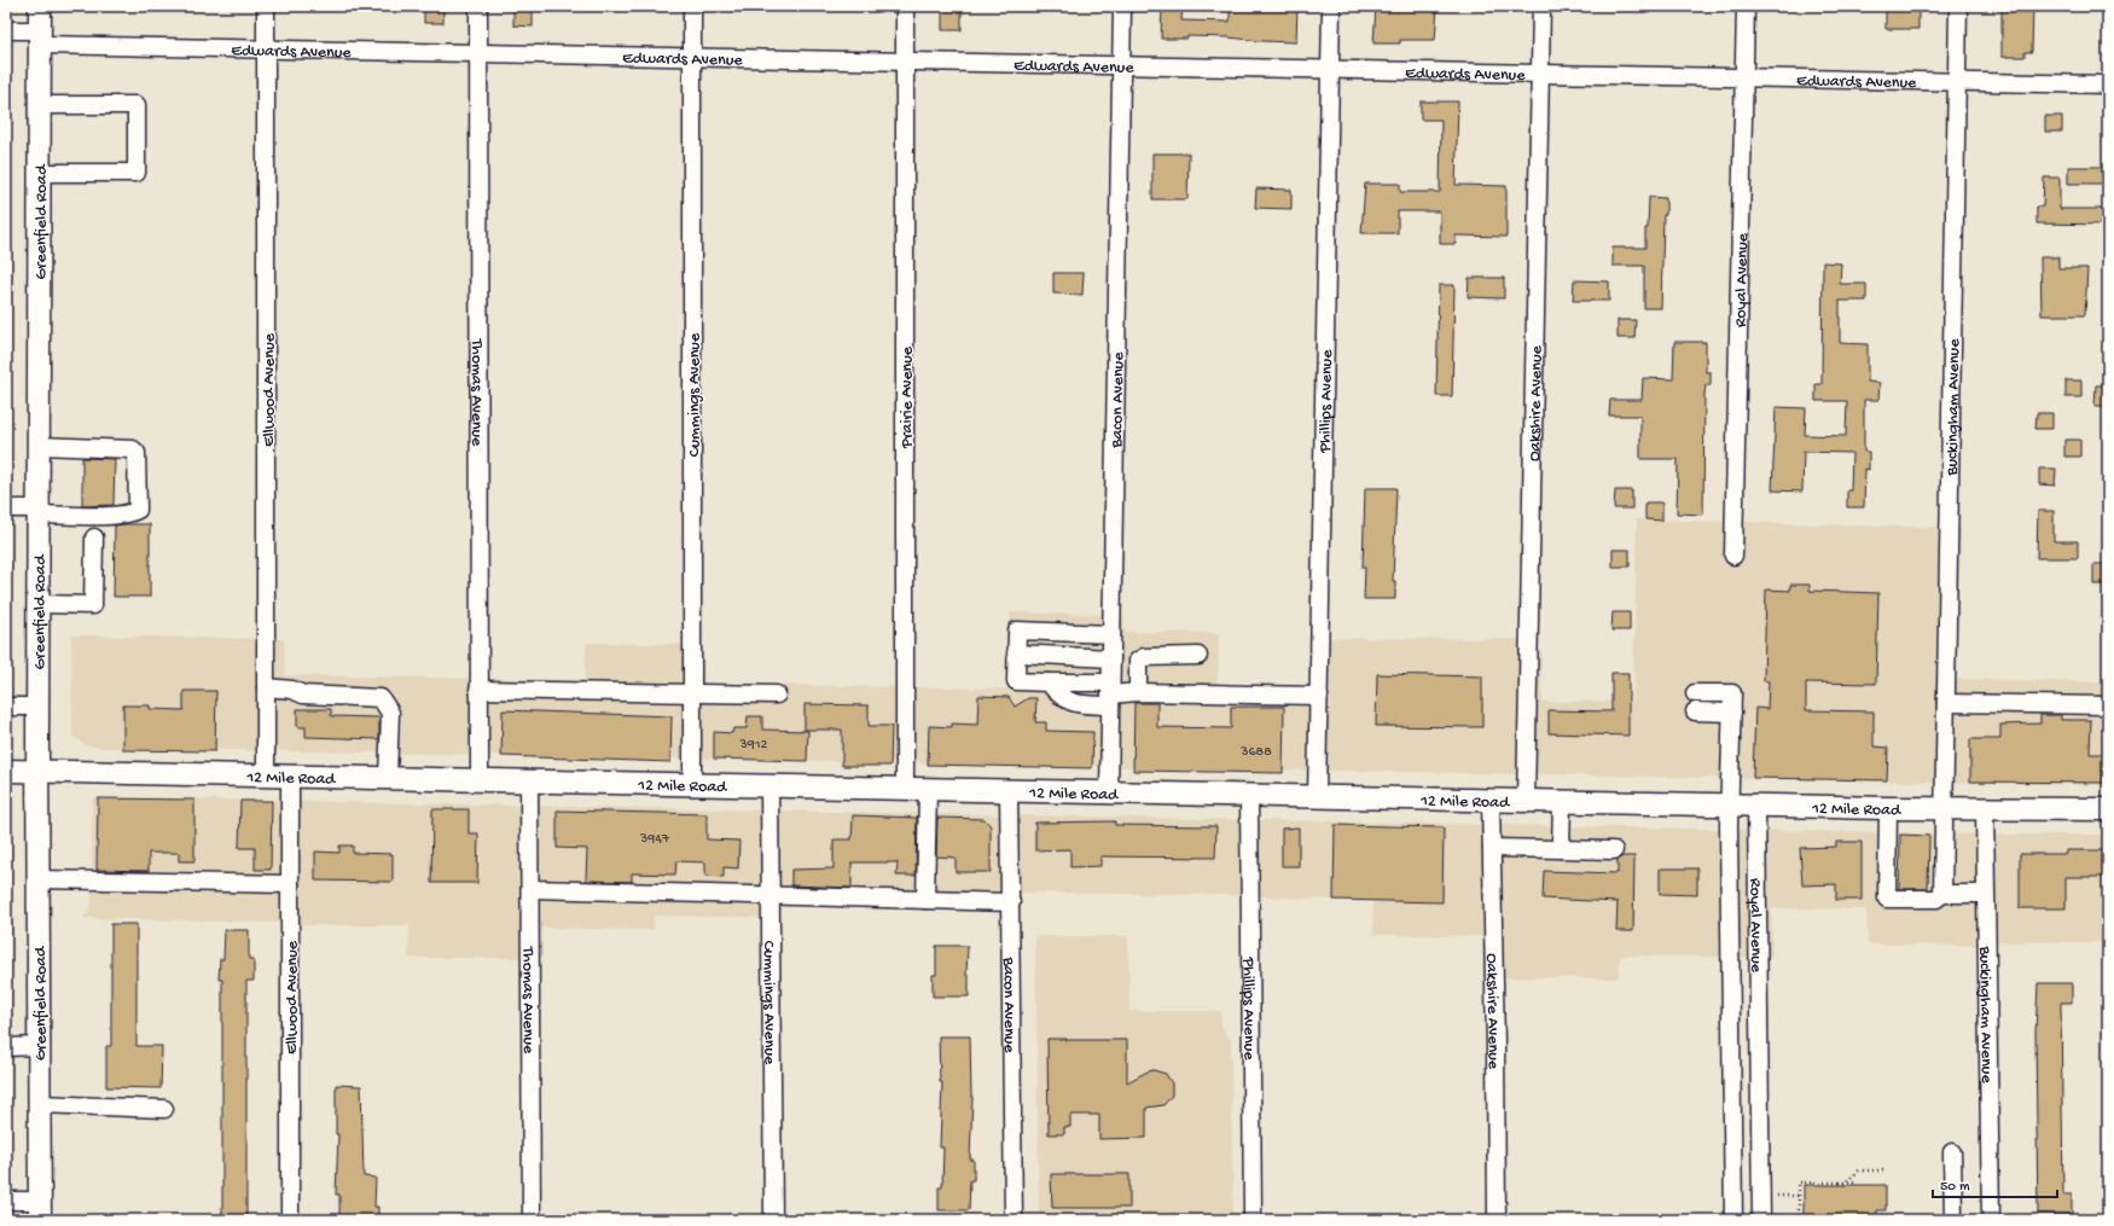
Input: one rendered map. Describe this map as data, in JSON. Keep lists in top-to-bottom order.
{
  "streets": {
    "main road": ["Greenfield Road", "12 Mile Road"],
    "street": [
      "Edwards Avenue",
      "Royal Avenue",
      "Ellwood Avenue",
      "Thomas Avenue",
      "Cummings Avenue",
      "Prairie Avenue",
      "Bacon Avenue",
      "Phillips Avenue",
      "Oakshire Avenue",
      "Buckingham Avenue"
    ]
  },
  "crossings": [
    ["Edwards Avenue", "Greenfield Road"],
    ["Edwards Avenue", "Royal Avenue"],
    ["Edwards Avenue", "Ellwood Avenue"],
    ["Edwards Avenue", "Thomas Avenue"],
    ["Edwards Avenue", "Cummings Avenue"],
    ["Edwards Avenue", "Prairie Avenue"],
    ["Edwards Avenue", "Bacon Avenue"],
    ["Edwards Avenue", "Phillips Avenue"],
    ["Edwards Avenue", "Oakshire Avenue"],
    ["Edwards Avenue", "Buckingham Avenue"],
    ["Greenfield Road", "12 Mile Road"],
    ["Royal Avenue", "12 Mile Road"],
    ["Ellwood Avenue", "12 Mile Road"],
    ["Thomas Avenue", "12 Mile Road"],
    ["Cummings Avenue", "12 Mile Road"],
    ["Prairie Avenue", "12 Mile Road"],
    ["Bacon Avenue", "12 Mile Road"],
    ["Phillips Avenue", "12 Mile Road"],
    ["Oakshire Avenue", "12 Mile Road"],
    ["Buckingham Avenue", "12 Mile Road"]
  ],
  "house_numbers": ["3912", "3688", "3947"],
  "scale_bar": "50 m"
}
